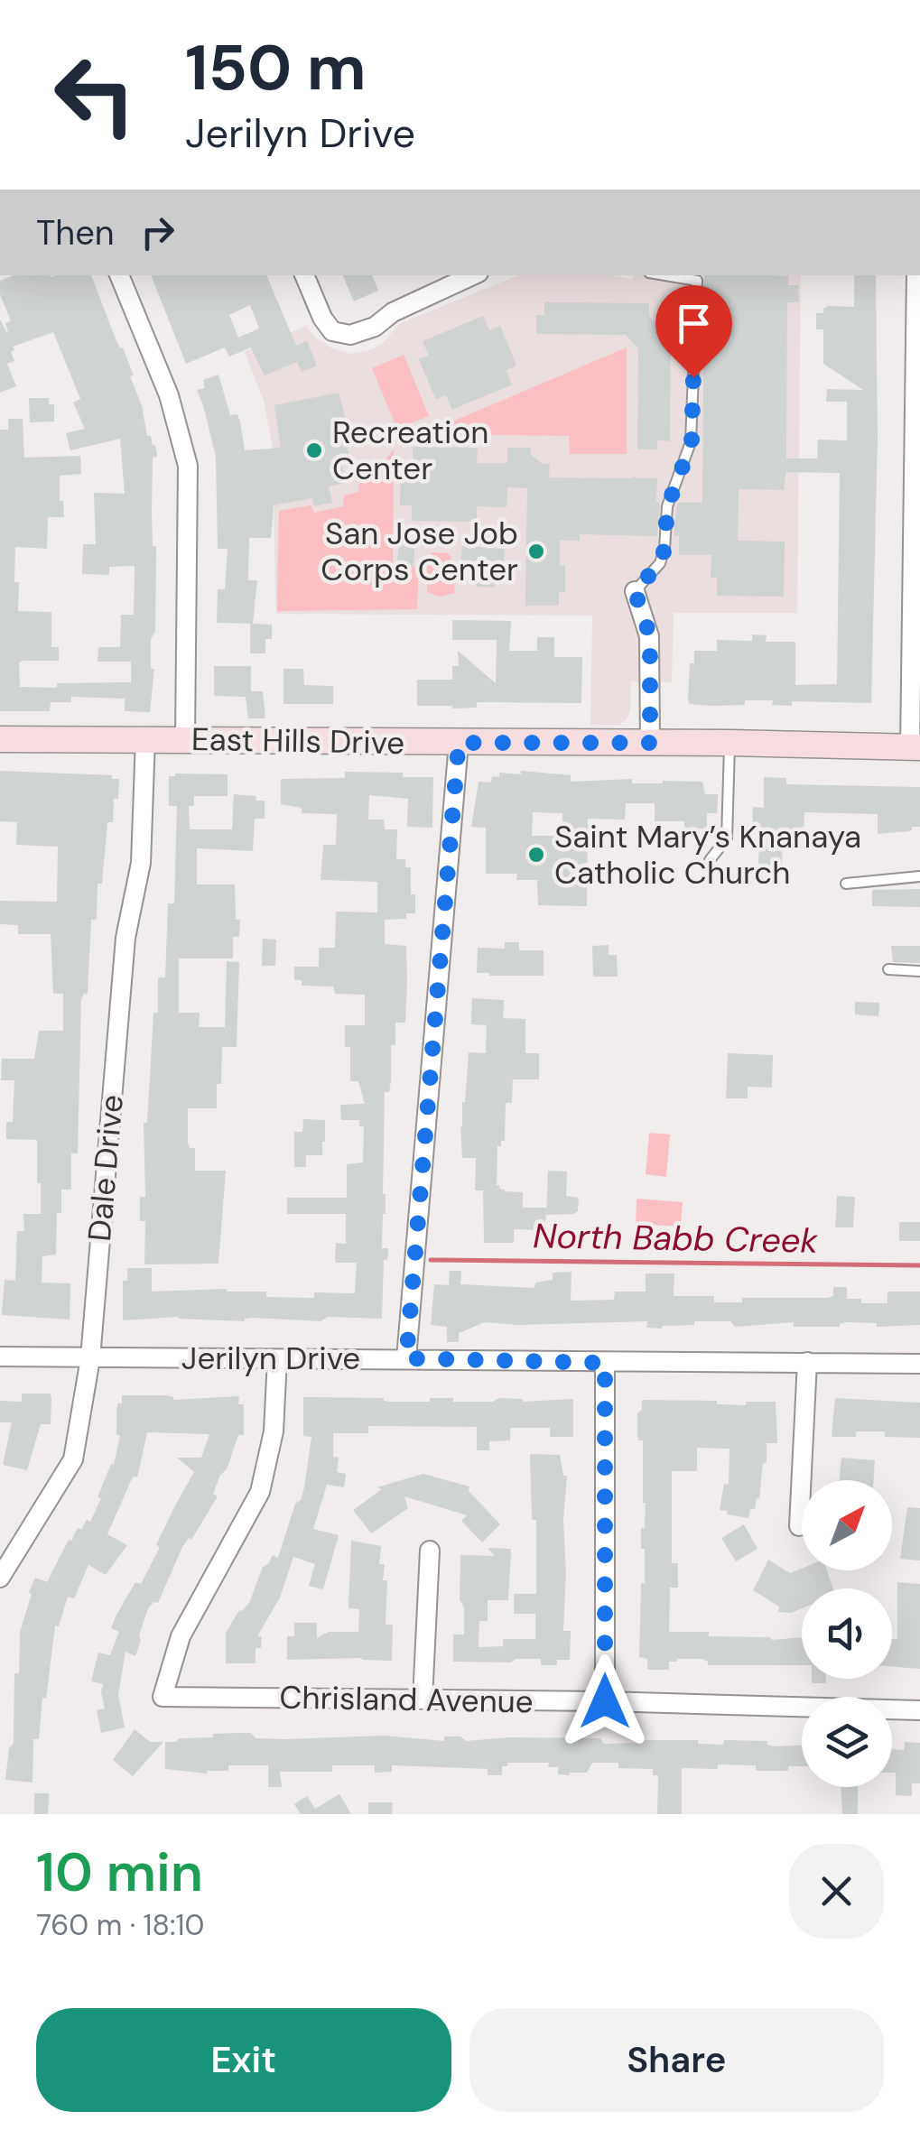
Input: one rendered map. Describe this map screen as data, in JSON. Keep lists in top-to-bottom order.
{
  "streets": {
    "street": [
      "East Hills Drive",
      "Dale Drive",
      "Jerilyn Drive",
      "Chrisland Avenue"
    ]
  },
  "crossings": [
    ["East Hills Drive", "Dale Drive"],
    ["Dale Drive", "Jerilyn Drive"],
    ["Jerilyn Drive", "Chrisland Avenue"]
  ],
  "water": ["North Babb Creek"],
  "places": ["Recreation Center", "San Jose Job Corps Center", "Saint Mary’s Knanaya Catholic Church"],
  "north": "top right",
  "page": {
    "turn": ["150 m", "Jerilyn Drive"],
    "then": "Then",
    "heading": ["10 min", "760 m · 18:10"],
    "buttons": ["Exit", "Share"]
  }
}
